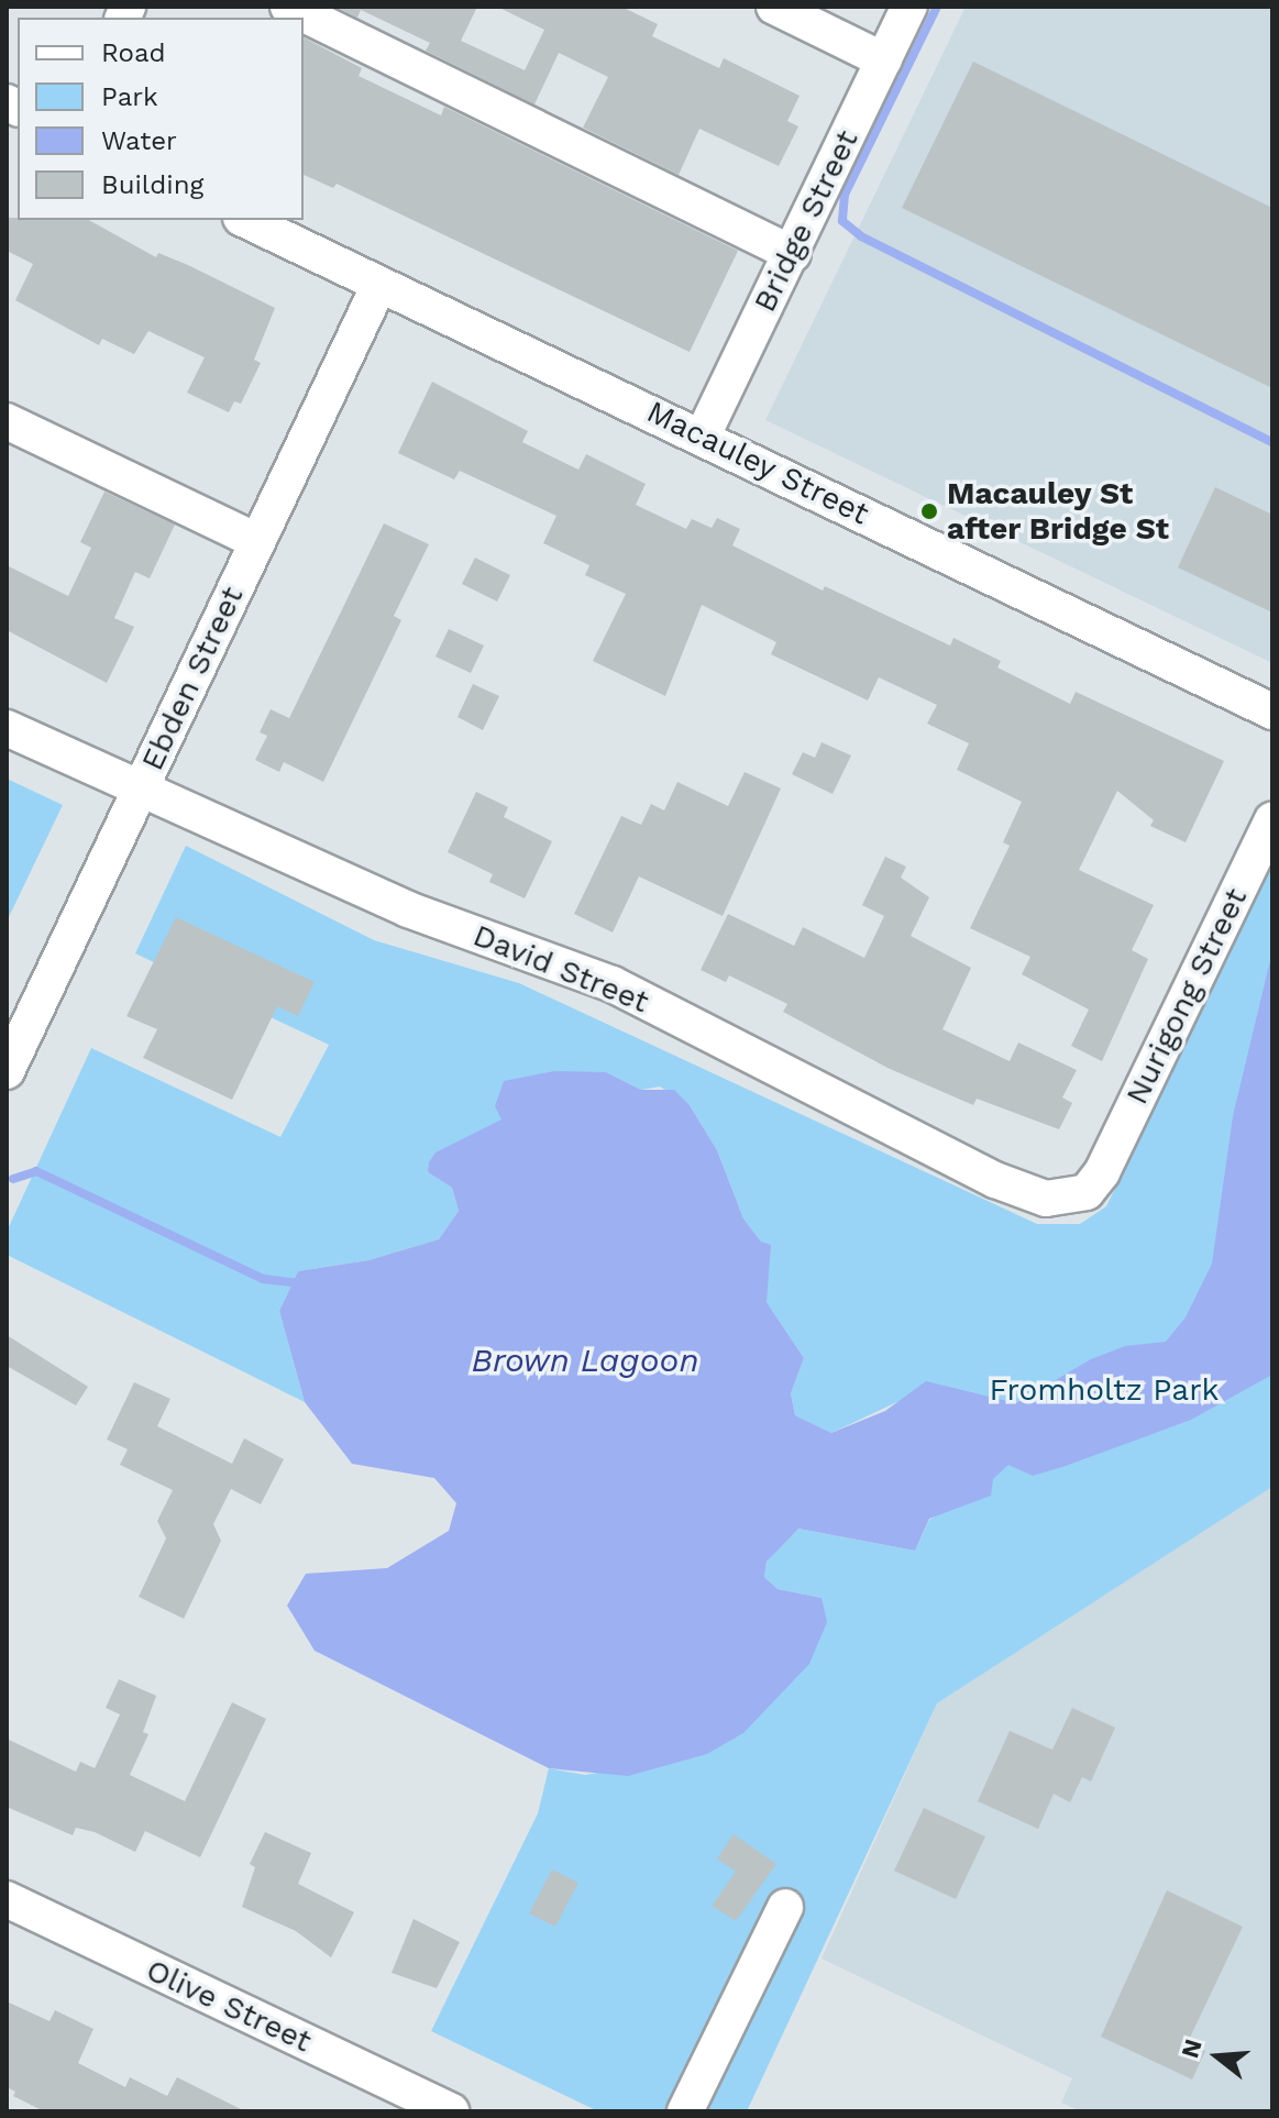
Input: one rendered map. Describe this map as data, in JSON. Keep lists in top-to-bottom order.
{
  "streets": {
    "street": [
      "Bridge Street",
      "Macauley Street",
      "Ebden Street",
      "David Street",
      "Nurigong Street",
      "Olive Street"
    ]
  },
  "crossings": [
    ["Bridge Street", "Macauley Street"],
    ["Macauley Street", "Ebden Street"],
    ["Ebden Street", "David Street"],
    ["David Street", "Nurigong Street"]
  ],
  "water": ["Brown Lagoon"],
  "parks": ["Fromholtz Park"],
  "places": ["Macauley St after Bridge St"],
  "legend": [
    "Road",
    "Park",
    "Water",
    "Building"
  ],
  "north": "left"
}
